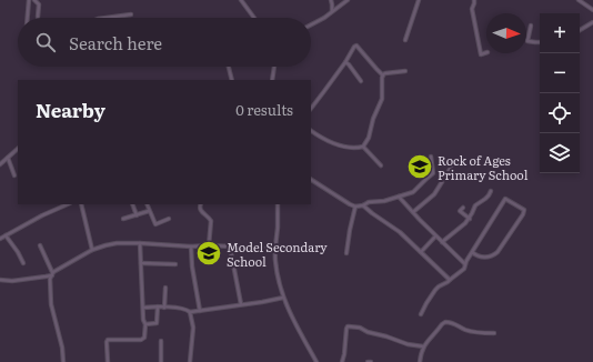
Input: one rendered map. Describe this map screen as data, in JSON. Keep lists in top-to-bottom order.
{
  "places": {
    "school or university": ["Rock of Ages Primary School", "Model Secondary School"]
  },
  "north": "right",
  "page": {
    "map_buttons": ["+", "−"],
    "search": "Search here",
    "heading": ["Nearby", "0 results"]
  }
}
